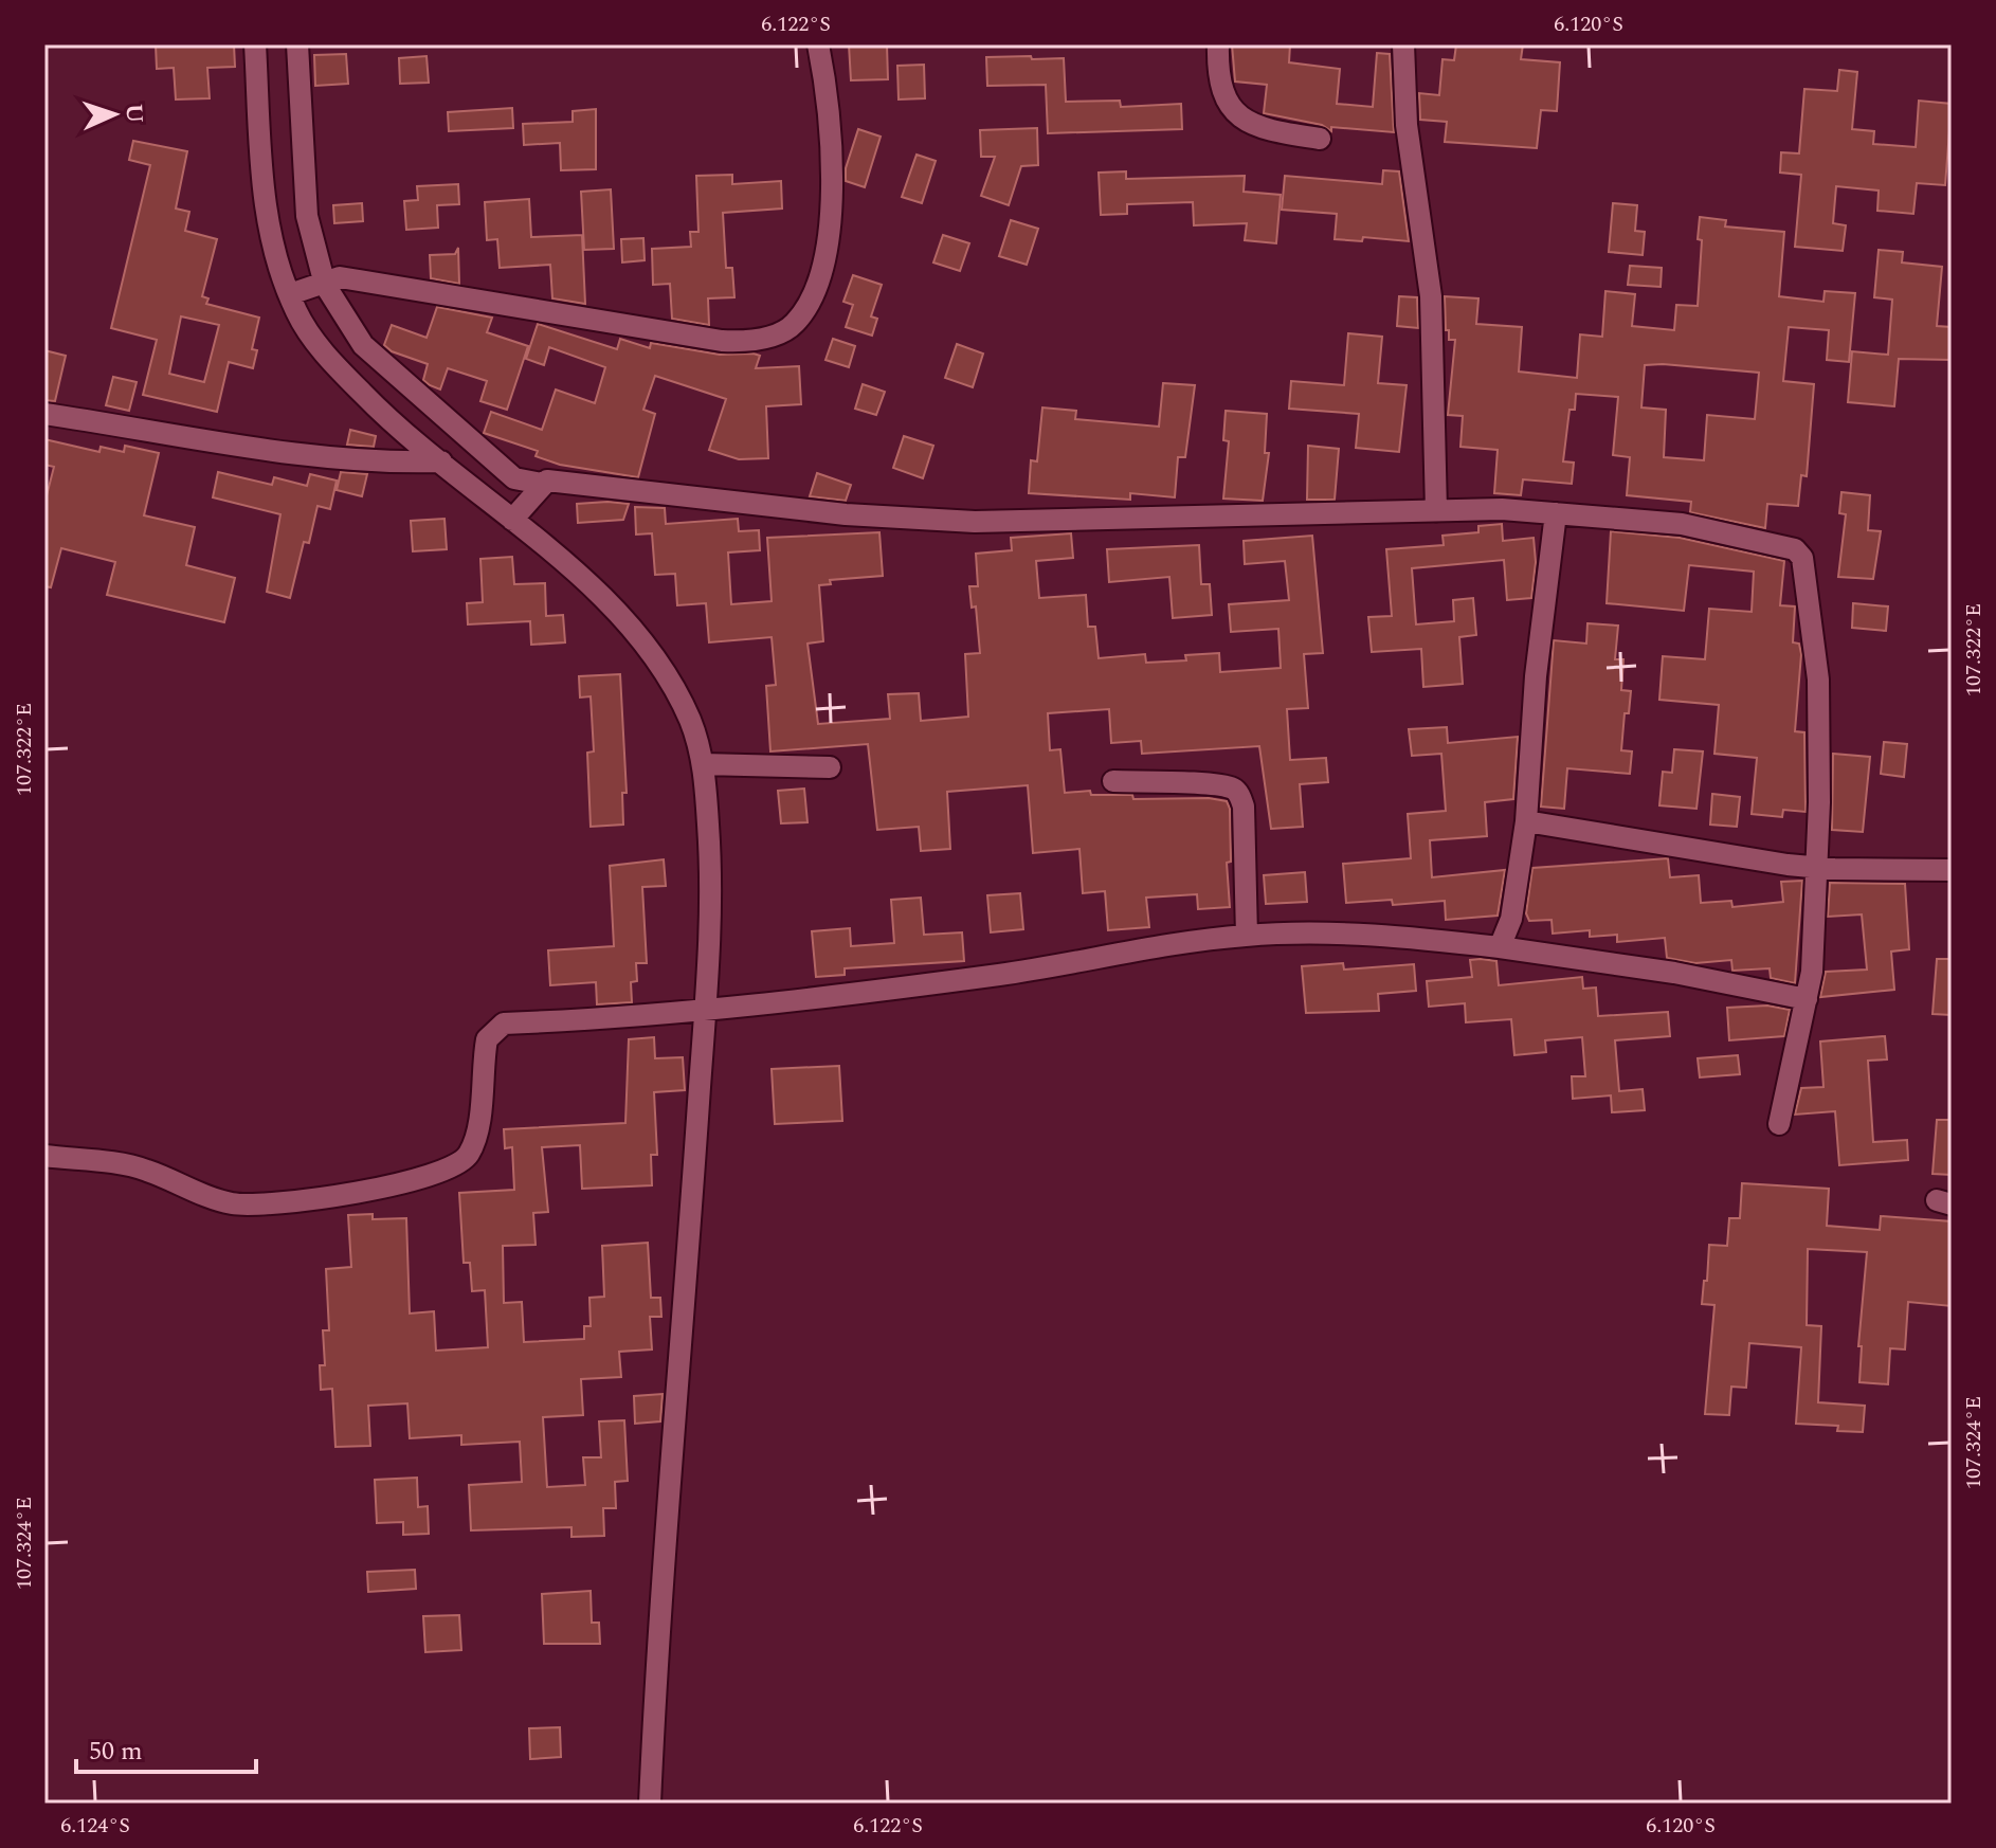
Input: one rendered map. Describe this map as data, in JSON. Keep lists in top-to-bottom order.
{
  "scale_bar": "50 m",
  "north": "right",
  "coordinates": [
    "6.122°S",
    "6.120°S",
    "107.322°E",
    "107.324°E",
    "6.124°S"
  ]
}
